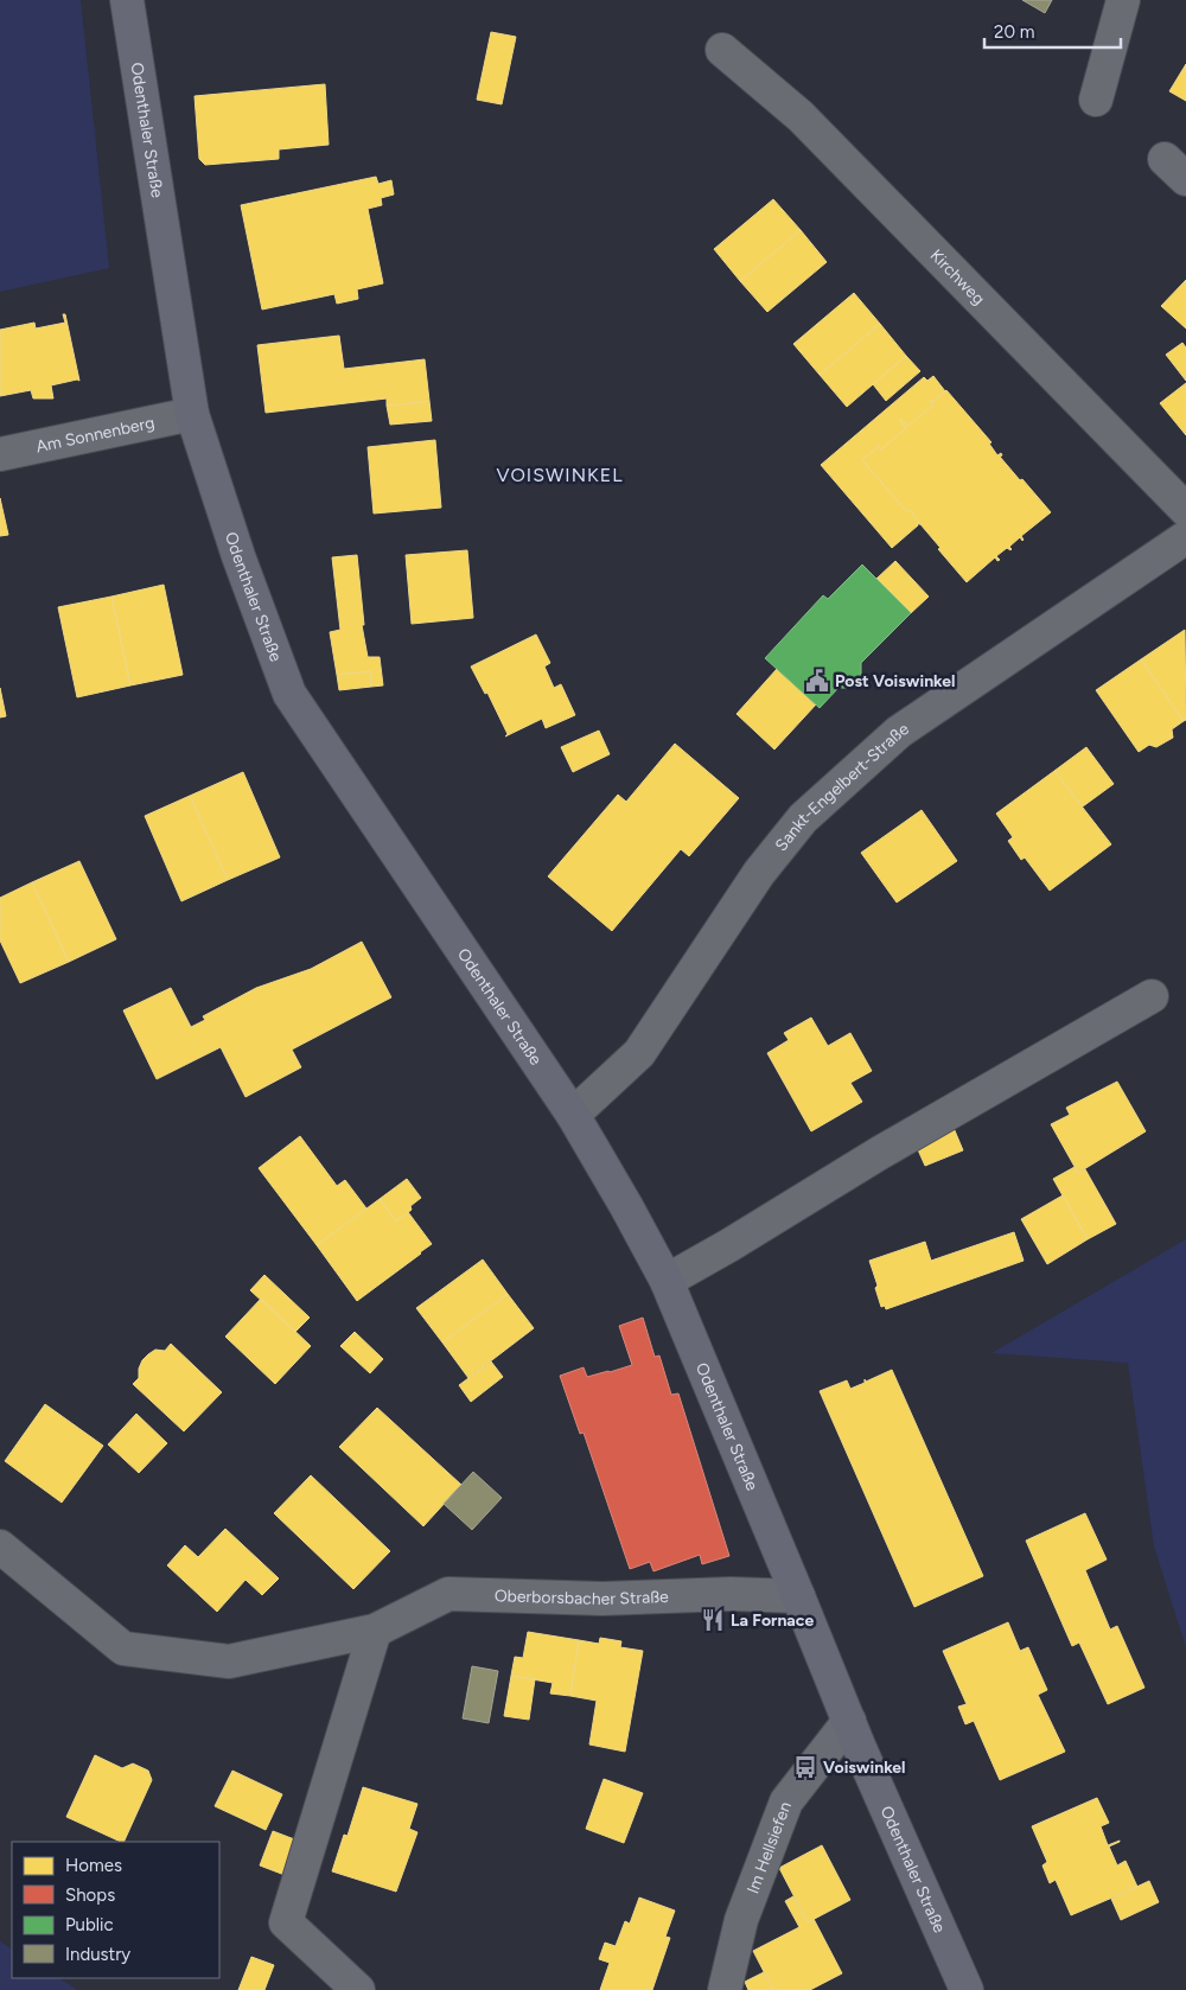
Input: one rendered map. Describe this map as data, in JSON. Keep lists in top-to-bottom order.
{
  "streets": {
    "main road": ["Odenthaler Straße"],
    "street": [
      "Kirchweg",
      "Am Sonnenberg",
      "Sankt-Engelbert-Straße",
      "Oberborsbacher Straße",
      "Im Hellsiefen"
    ]
  },
  "crossings": [
    ["Odenthaler Straße", "Am Sonnenberg"],
    ["Odenthaler Straße", "Sankt-Engelbert-Straße"],
    ["Odenthaler Straße", "Oberborsbacher Straße"],
    ["Odenthaler Straße", "Im Hellsiefen"]
  ],
  "districts": ["VOISWINKEL"],
  "places": {
    "public building": ["Post Voiswinkel"],
    "restaurant": ["La Fornace"],
    "bus stop": ["Voiswinkel"]
  },
  "legend": [
    "Homes",
    "Shops",
    "Public",
    "Industry"
  ],
  "scale_bar": "20 m"
}
